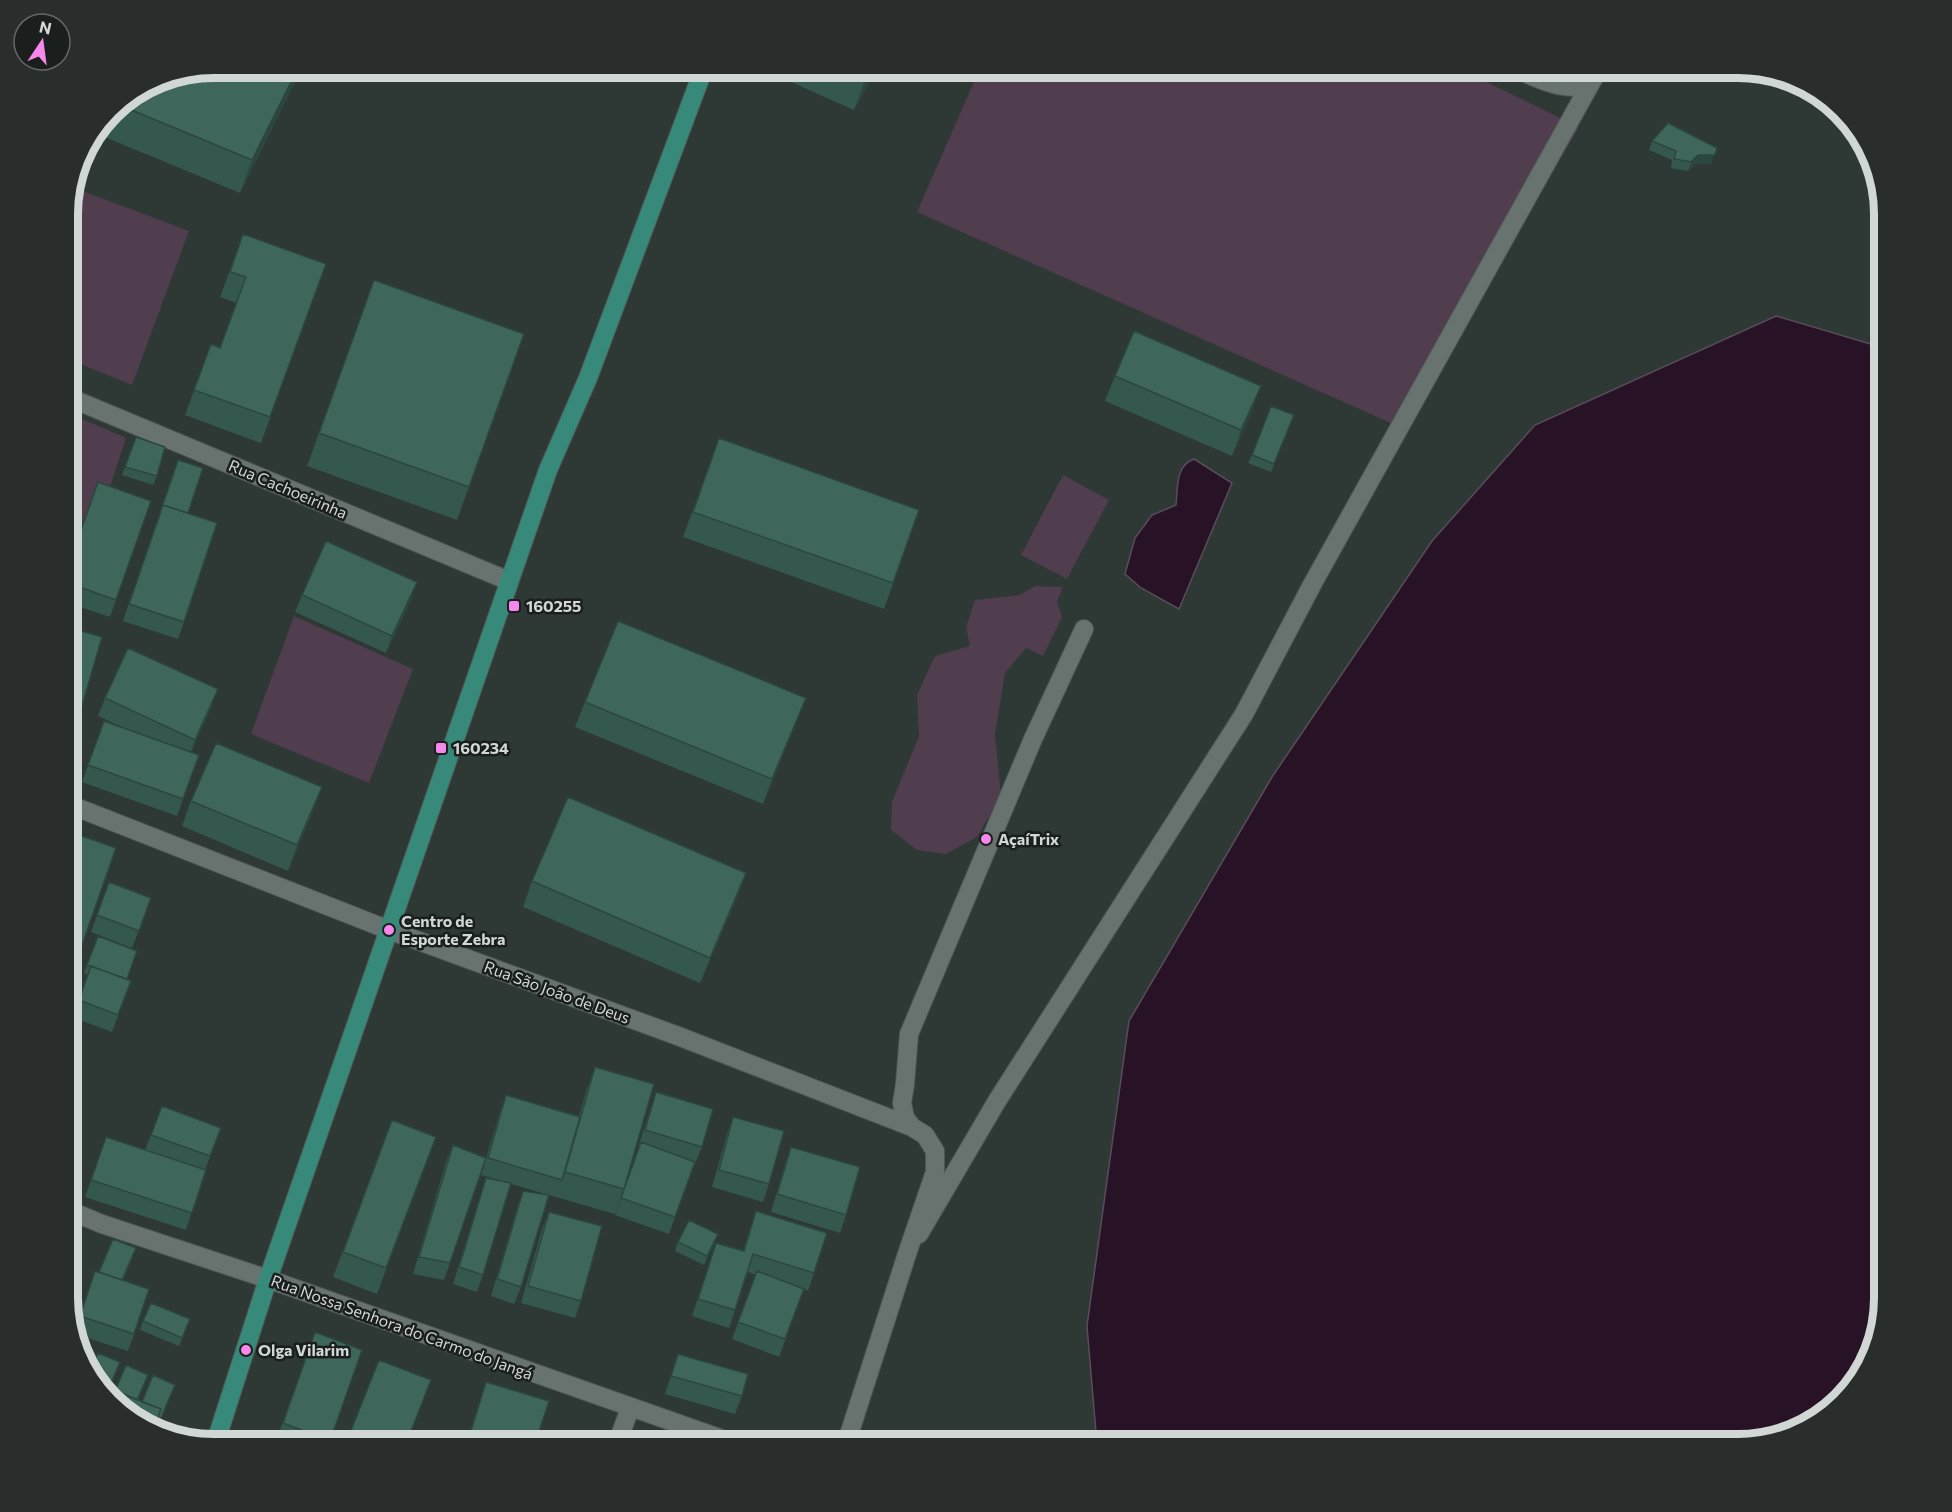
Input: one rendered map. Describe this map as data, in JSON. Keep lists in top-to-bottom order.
{
  "streets": {
    "street": ["Rua Cachoeirinha", "Rua São João de Deus", "Rua Nossa Senhora do Carmo do Jangá"]
  },
  "places": {
    "transit": ["160255", "160234"],
    "other": ["AçaíTrix", "Centro de Esporte Zebra", "Olga Vilarim"]
  },
  "north": "top"
}
